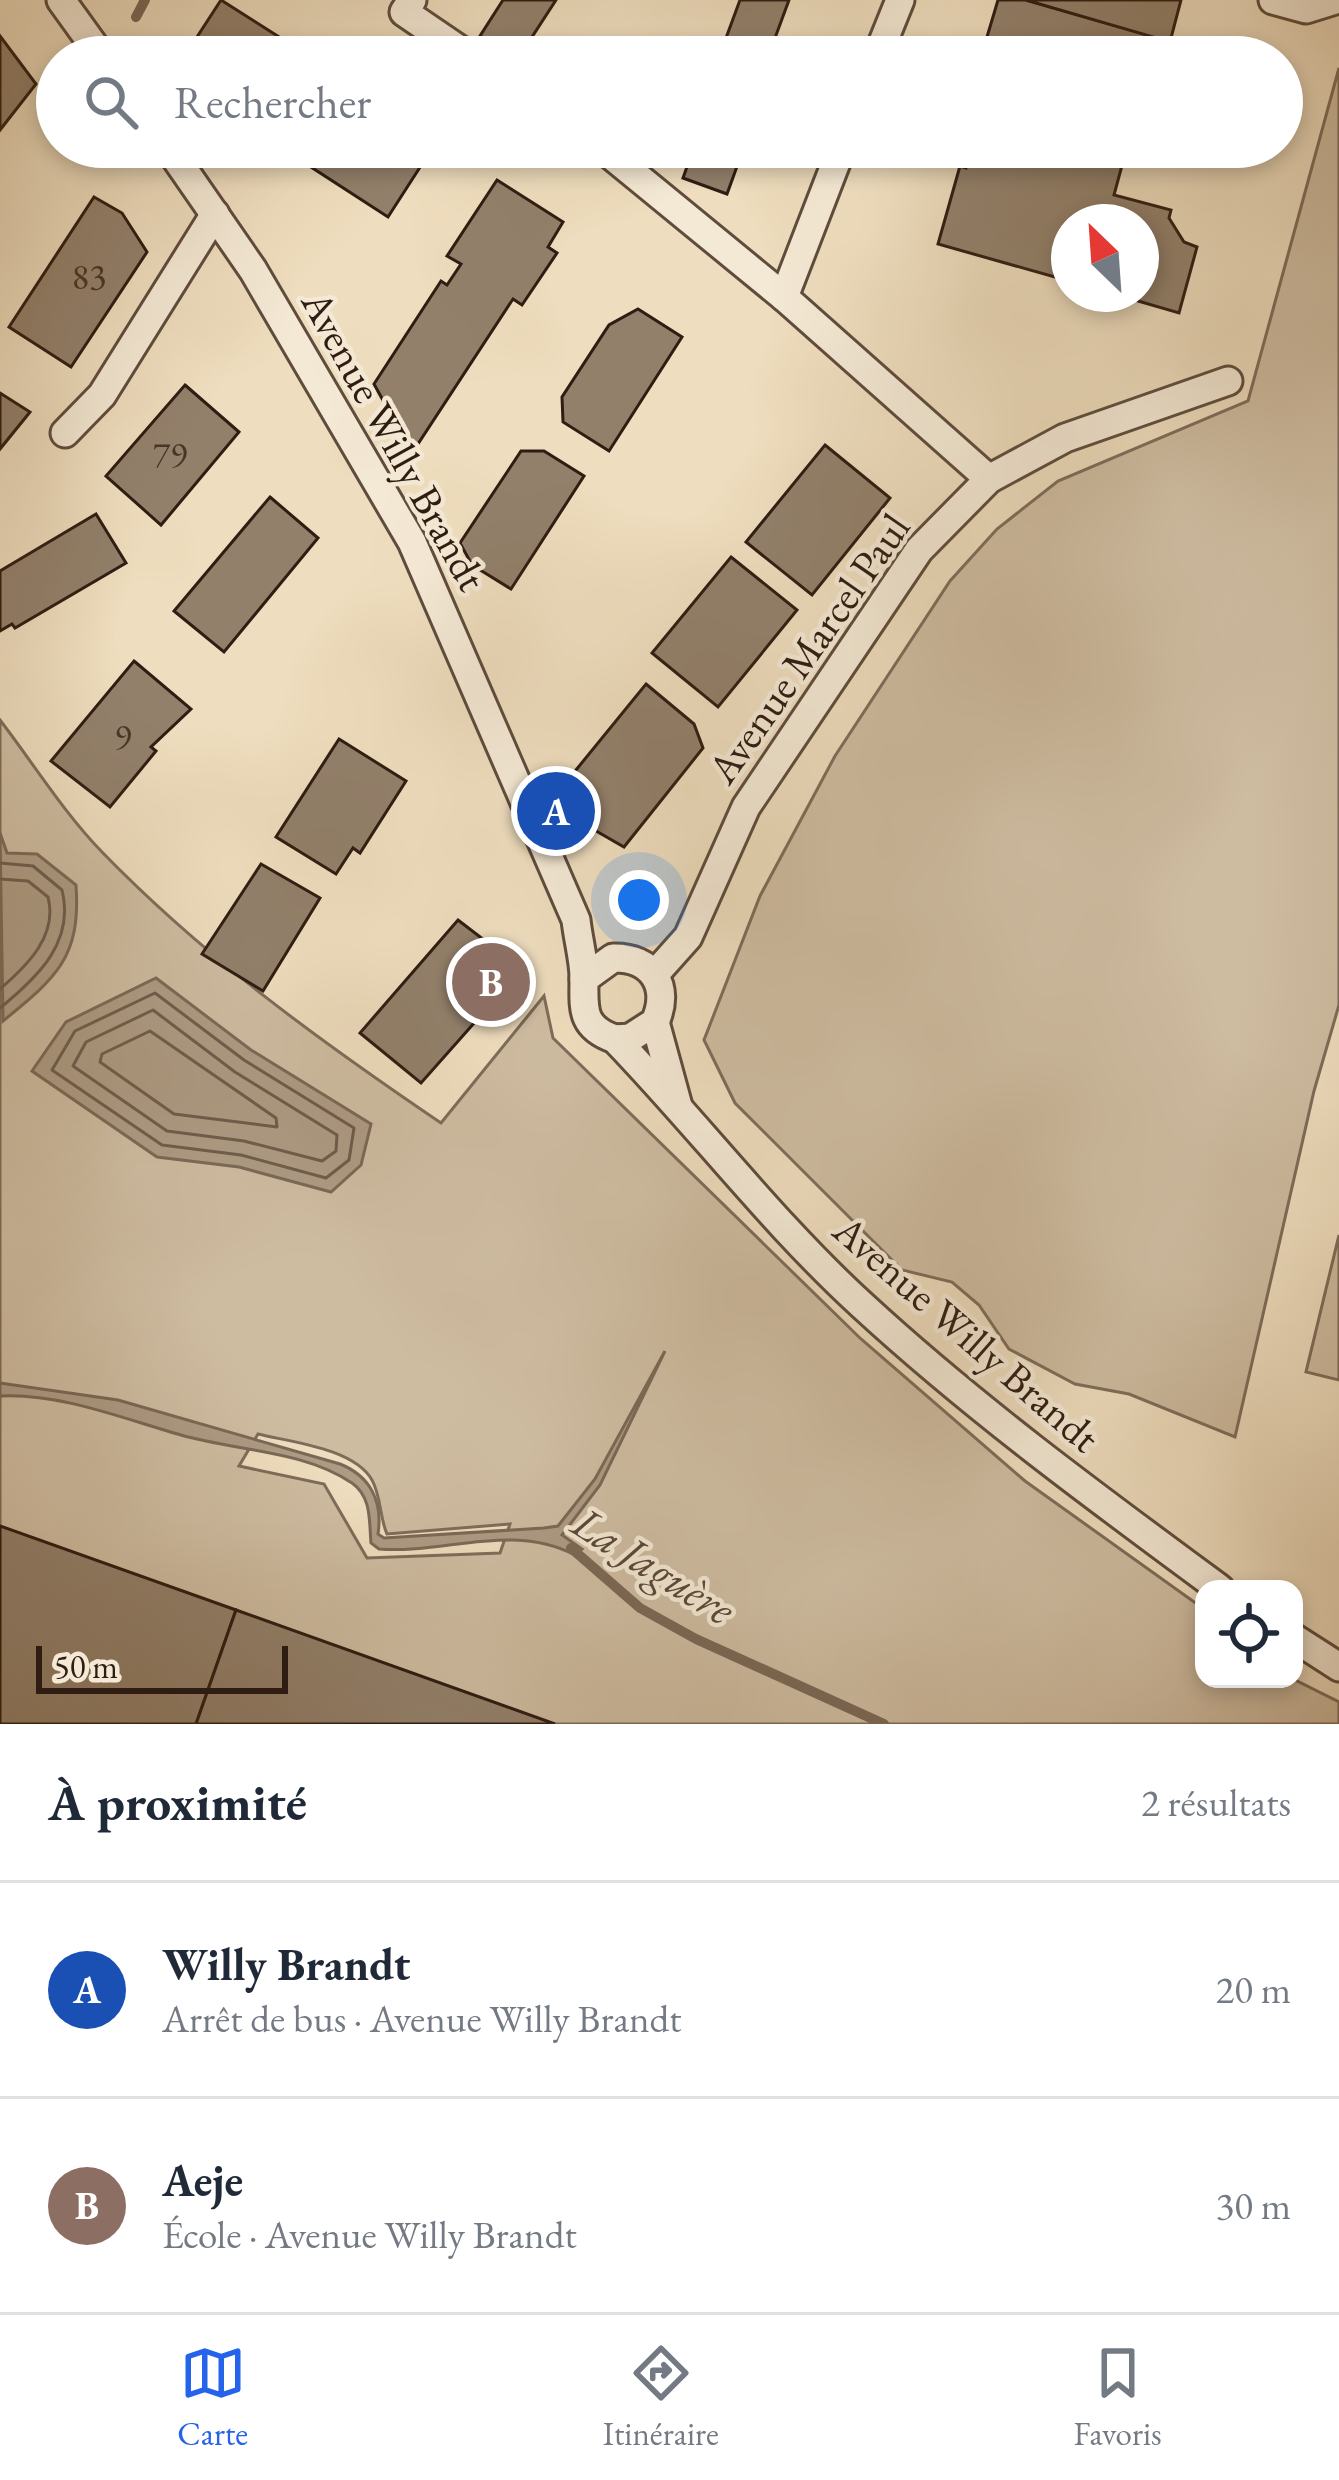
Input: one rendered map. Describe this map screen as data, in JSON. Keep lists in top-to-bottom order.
{
  "streets": {
    "street": ["Avenue Willy Brandt", "Avenue Marcel Paul"]
  },
  "crossings": [
    ["Avenue Willy Brandt", "Avenue Marcel Paul"]
  ],
  "water": ["La Jaguère"],
  "house_numbers": ["83", "79", "9"],
  "scale_bar": "50 m",
  "north": "top left",
  "page": {
    "search": "Rechercher",
    "pins": ["A", "B"],
    "scale": "50 m",
    "heading": ["À proximité", "2 résultats"],
    "list": [
      {
        "mark": "A",
        "name": "Willy Brandt",
        "note": "Arrêt de bus · Avenue Willy Brandt",
        "value": "20 m"
      },
      {
        "mark": "B",
        "name": "Aeje",
        "note": "École · Avenue Willy Brandt",
        "value": "30 m"
      }
    ],
    "nav": ["Carte", "Itinéraire", "Favoris"]
  }
}
